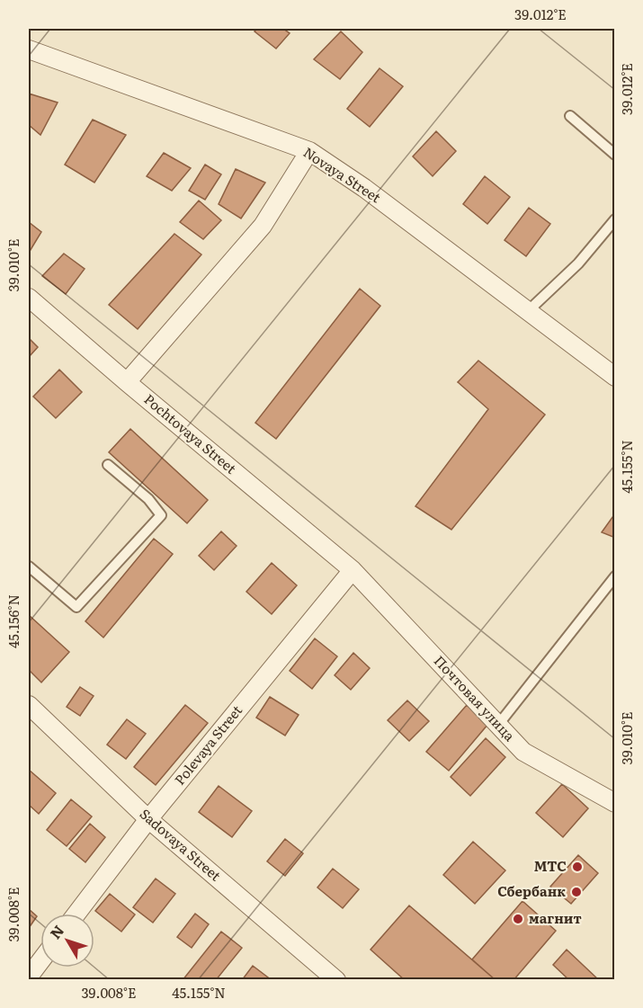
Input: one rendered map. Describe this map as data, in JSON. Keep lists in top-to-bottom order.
{
  "streets": {
    "street": [
      "Novaya Street",
      "Pochtovaya Street",
      "Почтовая улица",
      "Polevaya Street",
      "Sadovaya Street"
    ]
  },
  "crossings": [
    ["Pochtovaya Street", "Почтовая улица"],
    ["Pochtovaya Street", "Polevaya Street"],
    ["Почтовая улица", "Polevaya Street"],
    ["Polevaya Street", "Sadovaya Street"]
  ],
  "places": ["МТС", "Сбербанк", "магнит"],
  "north": "top left",
  "coordinates": [
    "39.012°E",
    "39.010°E",
    "45.155°N",
    "45.156°N",
    "39.008°E"
  ]
}
